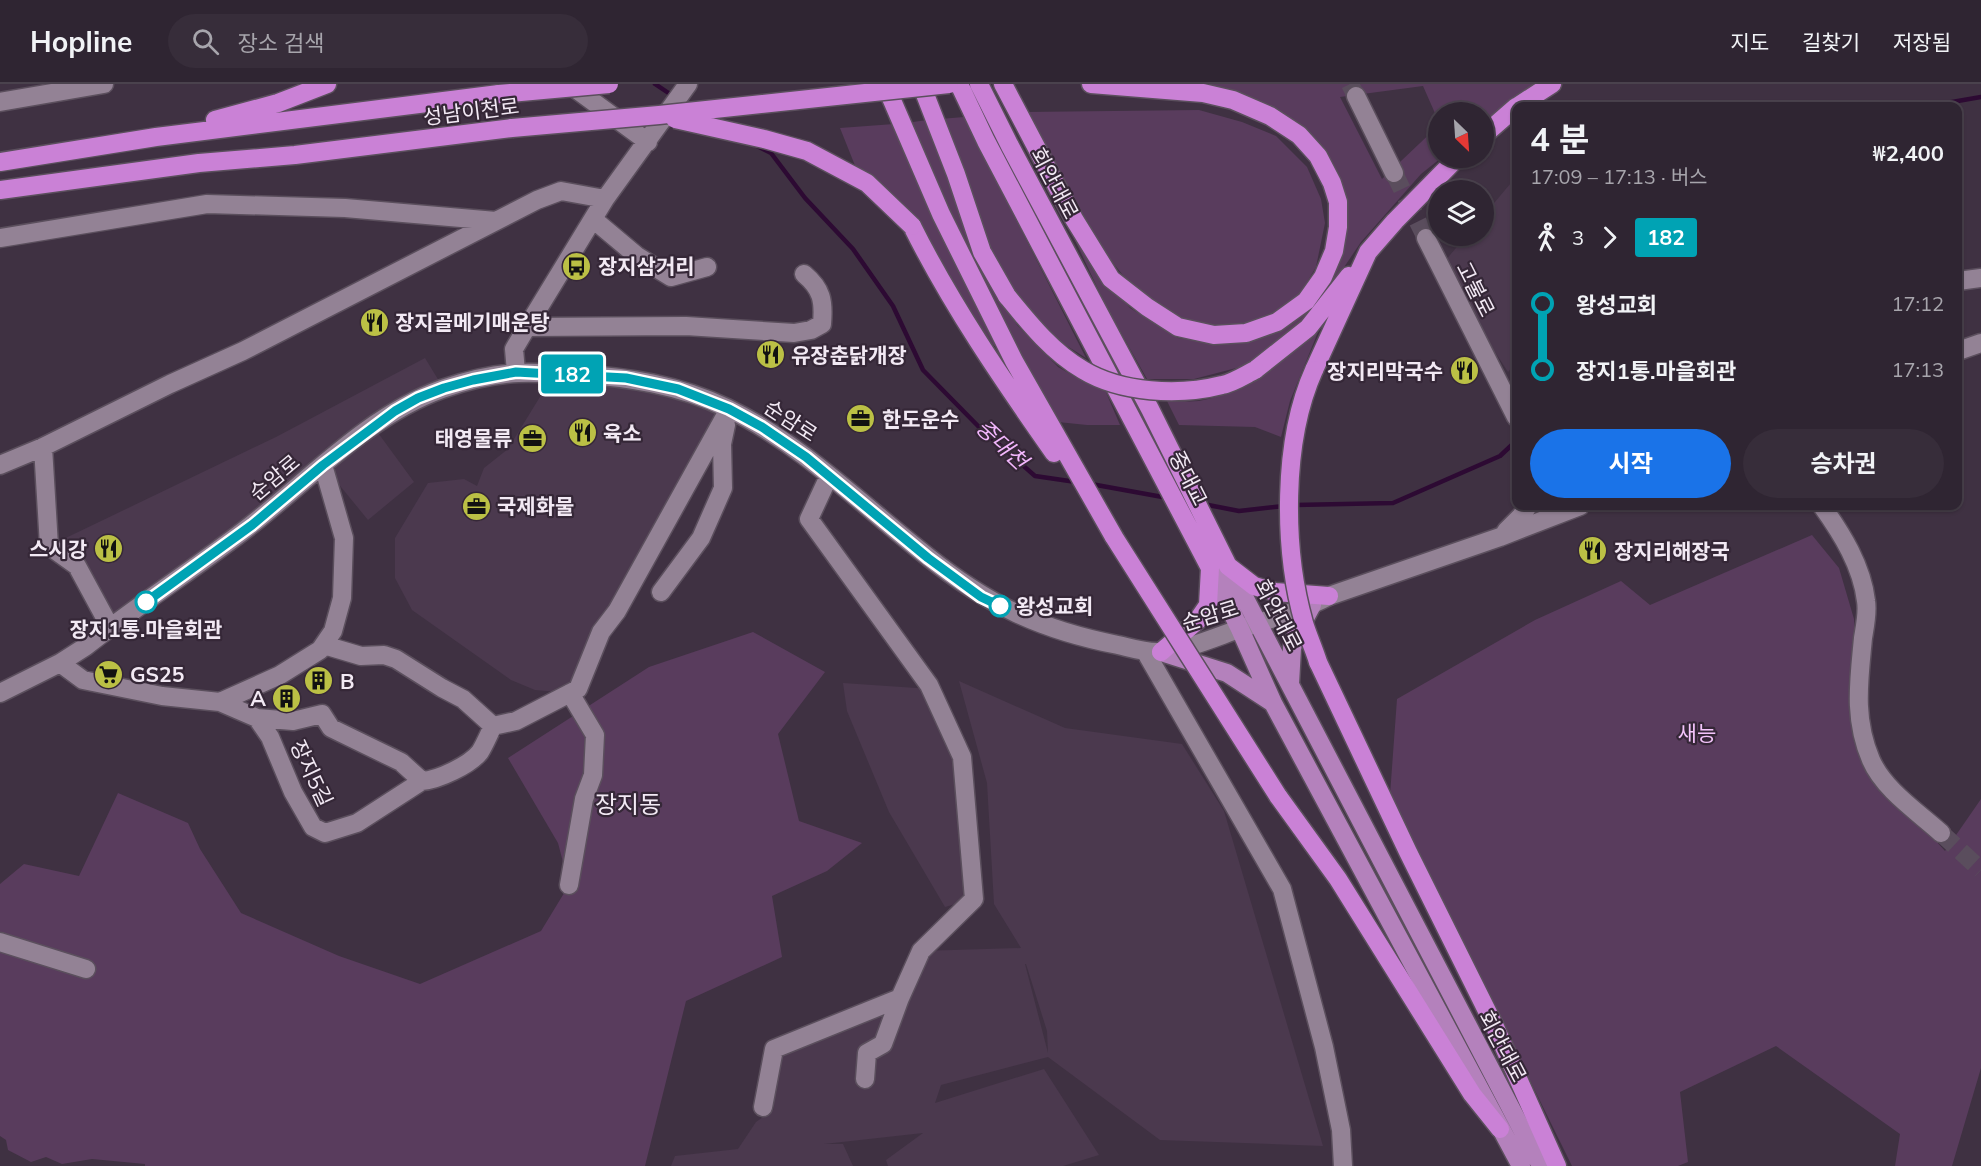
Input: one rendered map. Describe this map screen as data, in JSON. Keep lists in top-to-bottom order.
{
  "streets": {
    "highway": ["성남이천로", "회안대로", "중대교"],
    "street": ["고불로", "순암로", "장지5길"]
  },
  "crossings": [
    ["회안대로", "순암로"],
    ["회안대로", "중대교"]
  ],
  "districts": ["장지동"],
  "water": ["중대천"],
  "parks": ["새능"],
  "places": {
    "bus stop": ["장지삼거리"],
    "restaurant": [
      "장지골메기매운탕",
      "유장춘닭개장",
      "장지리막국수",
      "육소",
      "스시강",
      "장지리해장국"
    ],
    "office": ["한도운수", "태영물류", "국제화물"],
    "other": ["장지1통.마을회관", "왕성교회"],
    "supermarket": ["GS25"],
    "building": ["B", "A"]
  },
  "lines": ["bus line 182"],
  "north": "bottom right",
  "page": {
    "header": "Hopline",
    "search": "장소 검색",
    "nav": ["지도", "길찾기", "저장됨"],
    "on_map": "182",
    "heading": ["4 분", "17:09 – 17:13 · 버스", "₩2,400"],
    "legs": ["3", "182"],
    "list": [
      {
        "name": "왕성교회",
        "value": "17:12"
      },
      {
        "name": "장지1통.마을회관",
        "value": "17:13"
      }
    ],
    "buttons": ["시작", "승차권"]
  }
}
